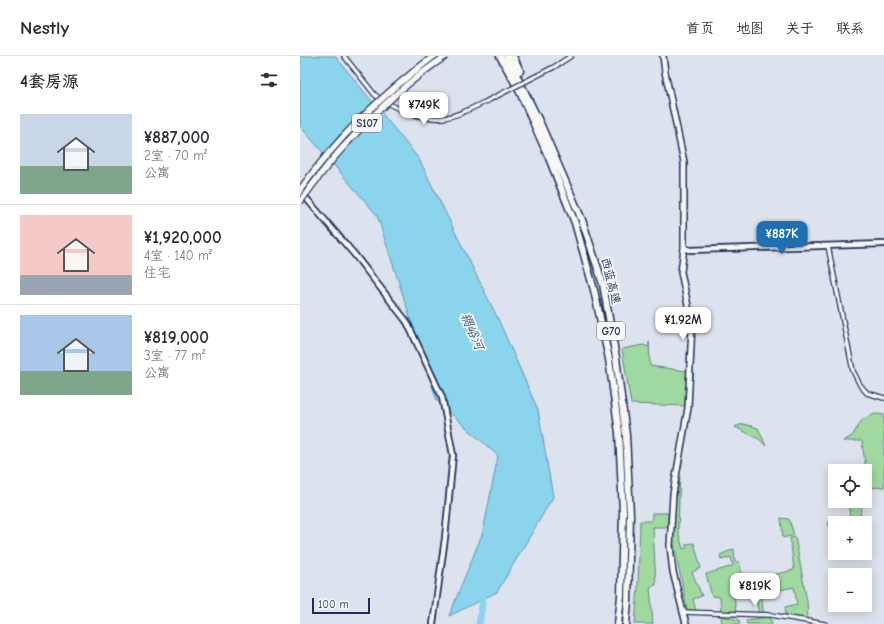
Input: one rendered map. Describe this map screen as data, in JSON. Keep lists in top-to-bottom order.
{
  "streets": {
    "highway": ["S107", "西蓝高速", "G70"]
  },
  "water": ["辋峪河"],
  "scale_bar": "100 m",
  "page": {
    "header": "Nestly",
    "nav": [
      "首页",
      "地图",
      "关于",
      "联系"
    ],
    "heading": "4套房源",
    "price": [
      "¥749K",
      "¥887K",
      "¥1.92M",
      "¥819K"
    ],
    "list": [
      {
        "name": "¥887,000",
        "note": "2室 · 70 m² · 公寓"
      },
      {
        "name": "¥1,920,000",
        "note": "4室 · 140 m² · 住宅"
      },
      {
        "name": "¥819,000",
        "note": "3室 · 77 m² · 公寓"
      }
    ],
    "map_buttons": ["+", "−"],
    "scale": "100 m"
  }
}
